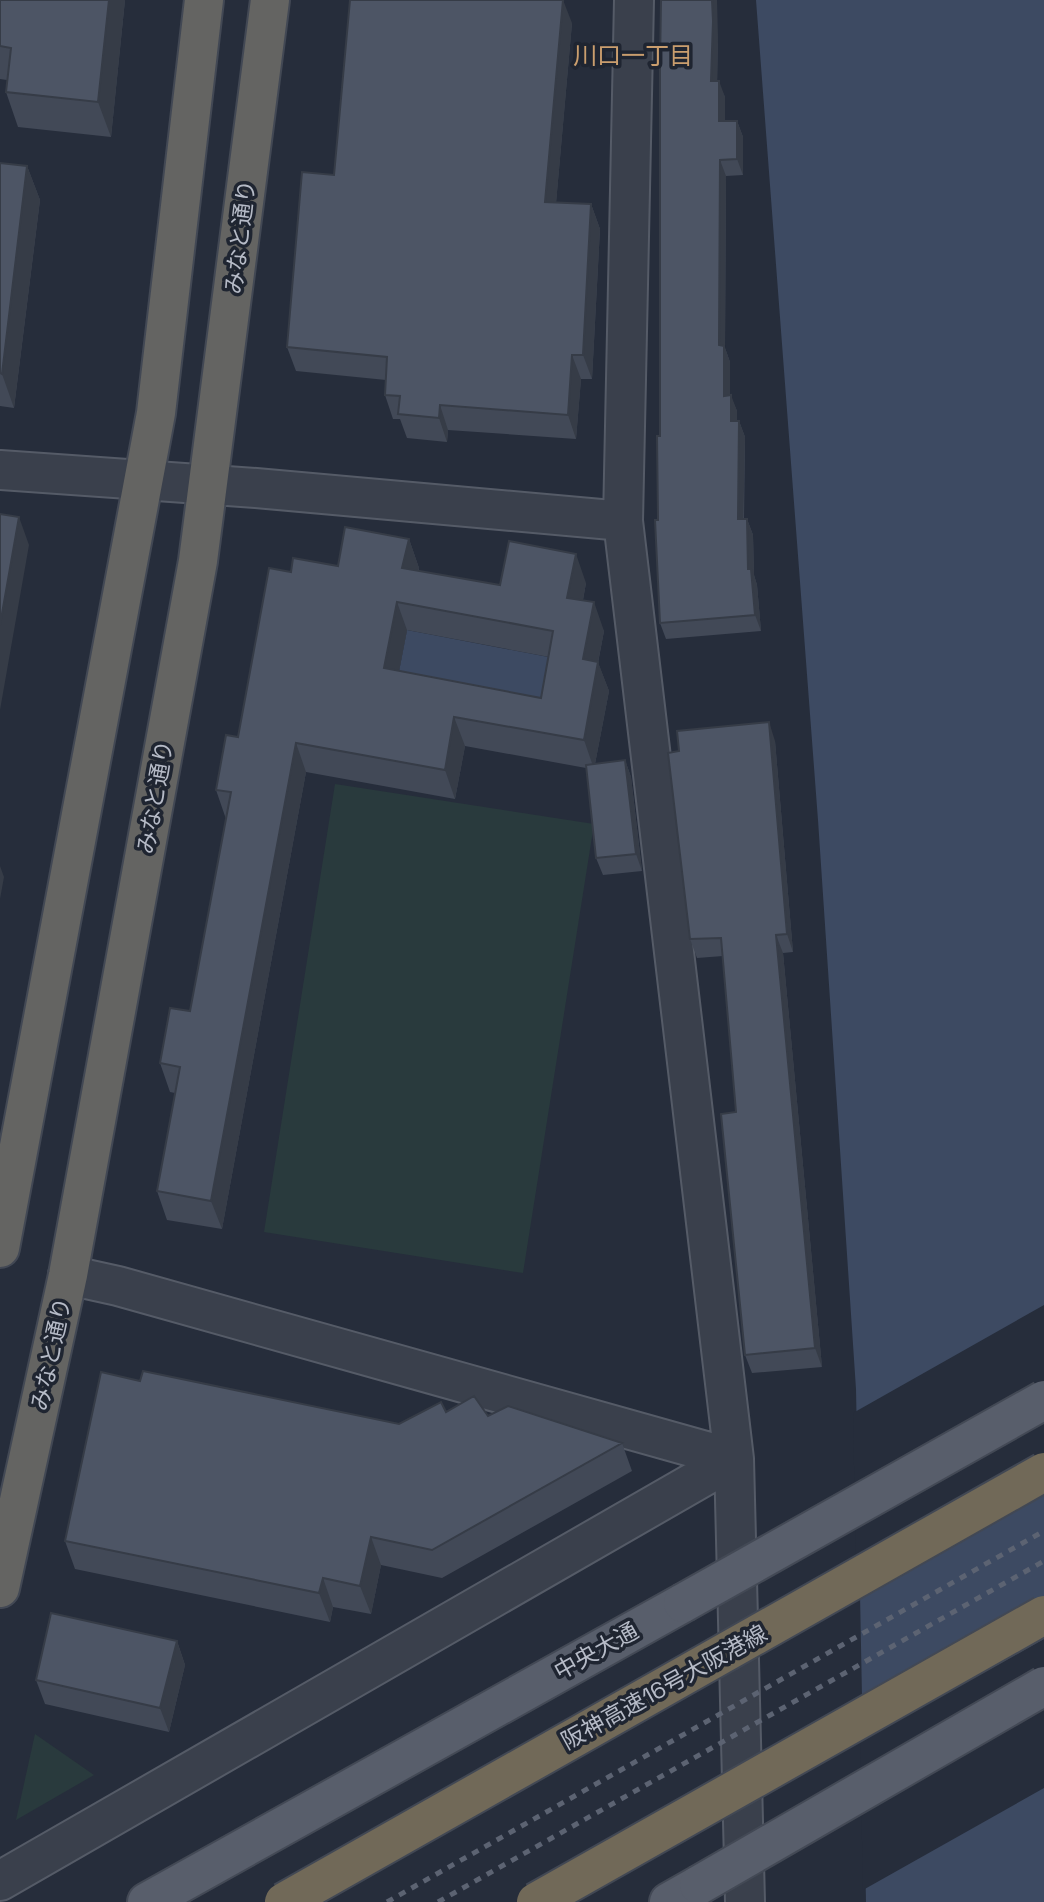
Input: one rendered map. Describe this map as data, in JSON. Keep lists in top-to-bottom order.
{
  "streets": {
    "highway": ["みなと通り", "阪神高速16号大阪港線"],
    "main road": ["中央大通"]
  },
  "districts": ["川口一丁目"]
}
